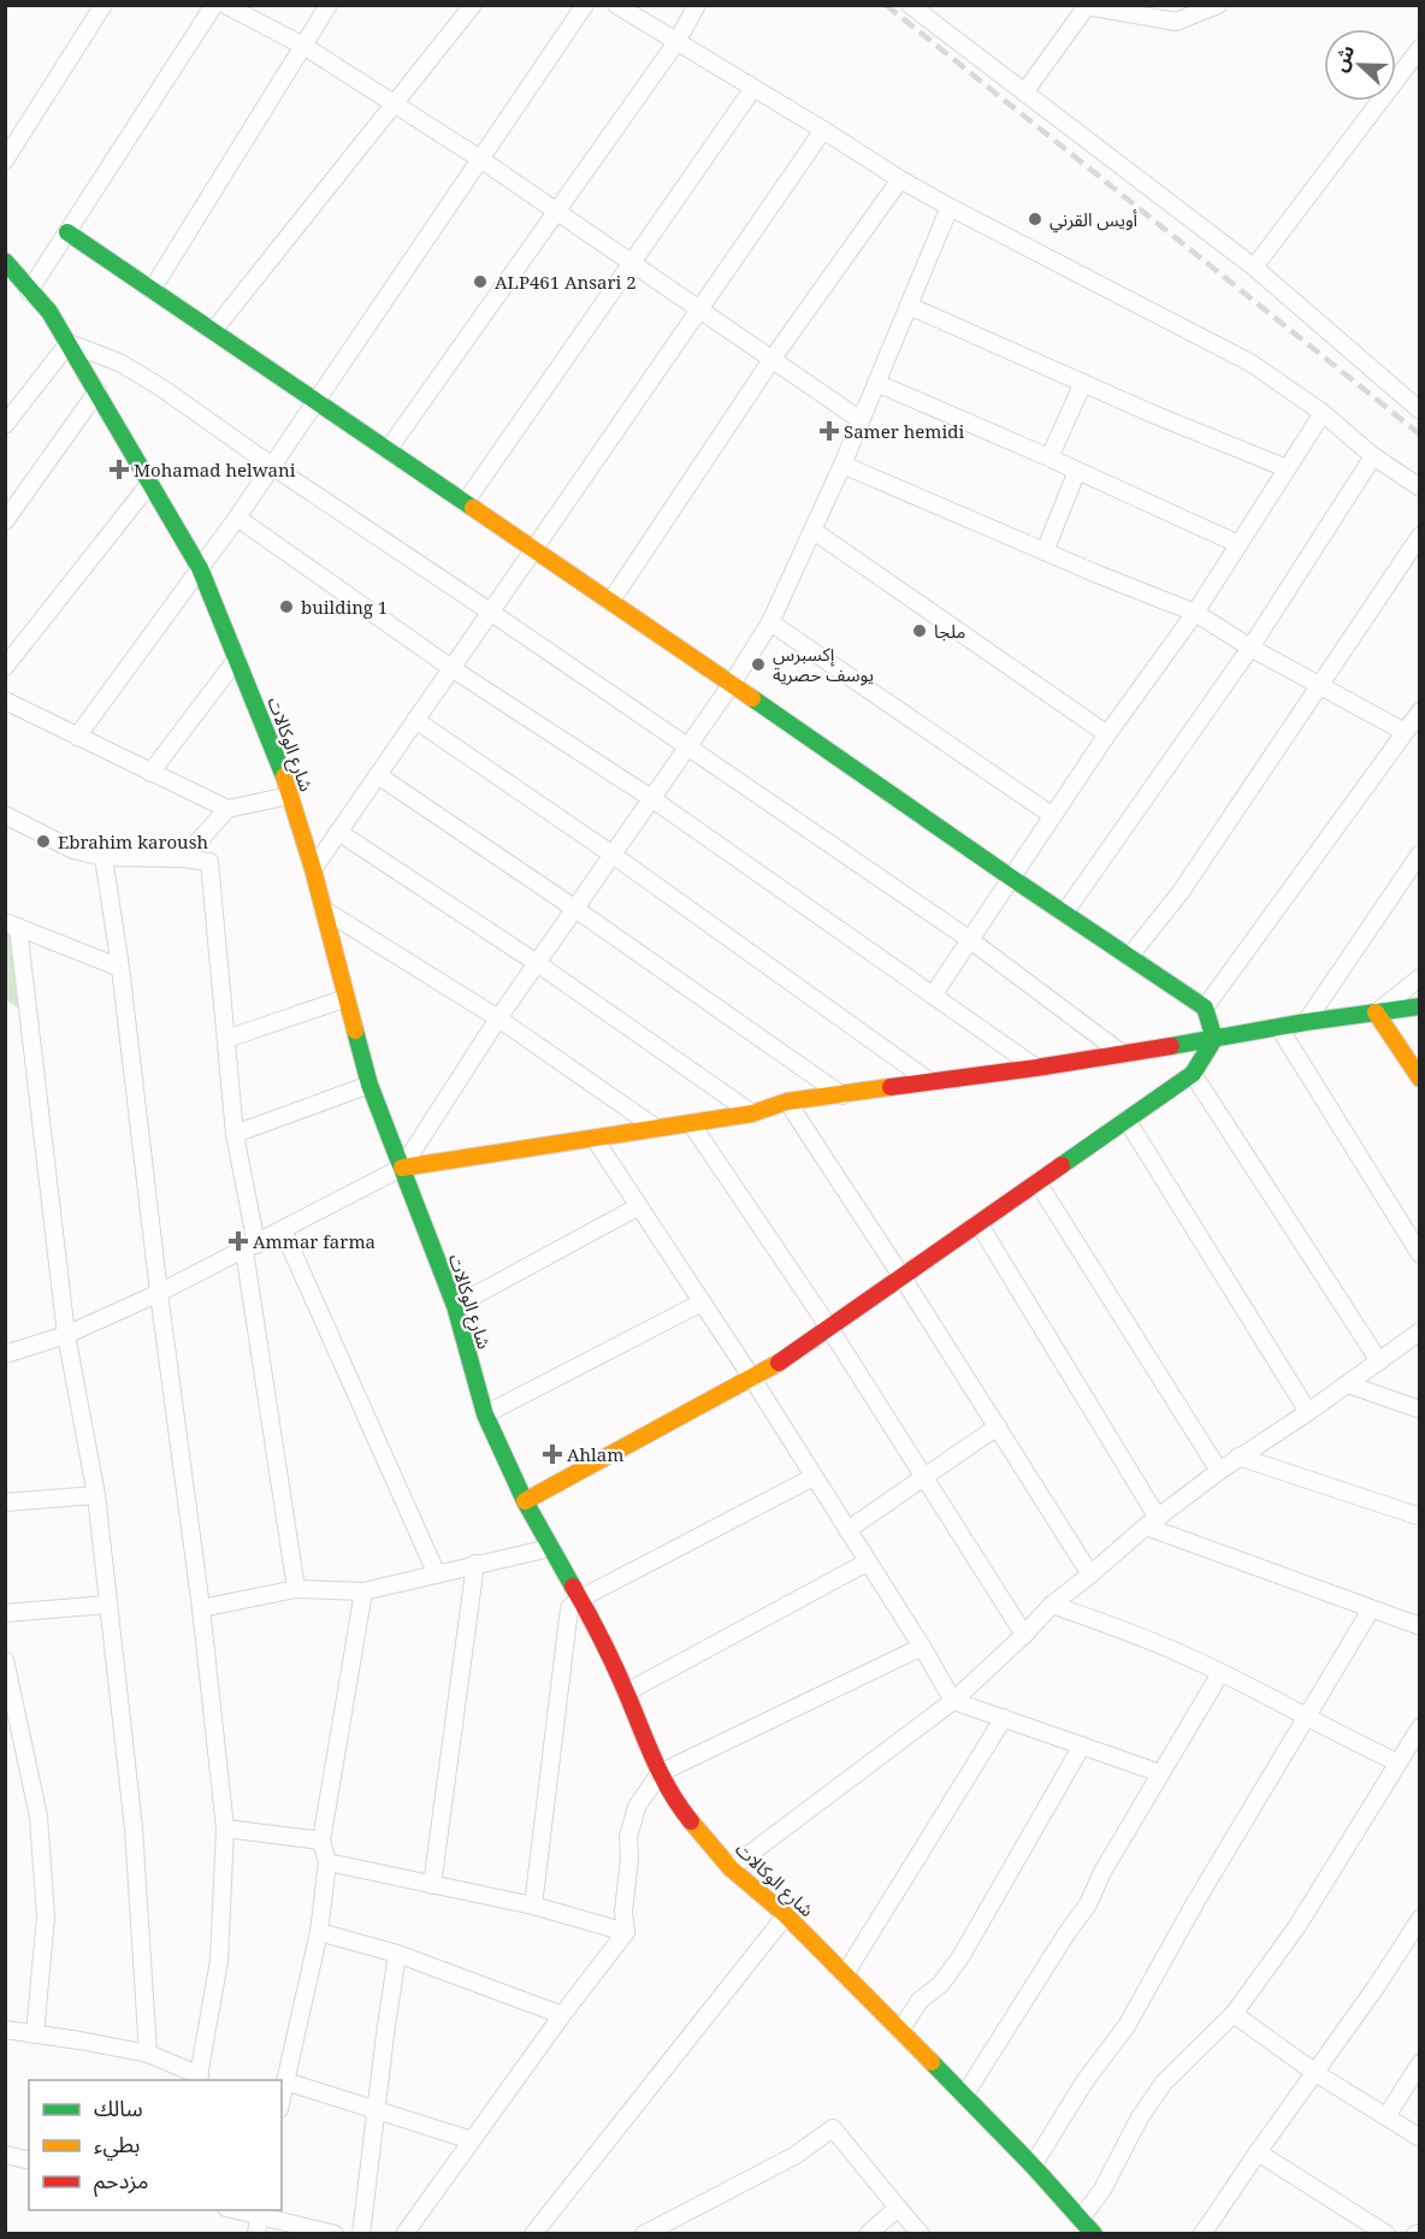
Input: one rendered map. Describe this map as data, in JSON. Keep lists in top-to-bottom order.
{
  "streets": {
    "street": ["شارع الوكالات"]
  },
  "places": {
    "other": [
      "أويس القرني",
      "ALP461 Ansari 2",
      "building 1",
      "ملجا",
      "إكسبرس يوسف حصرية",
      "Ebrahim karoush"
    ],
    "health": [
      "Samer hemidi",
      "Mohamad helwani",
      "Ammar farma",
      "Ahlam"
    ]
  },
  "legend": ["سالك", "بطيء", "مزدحم"],
  "north": "left"
}
